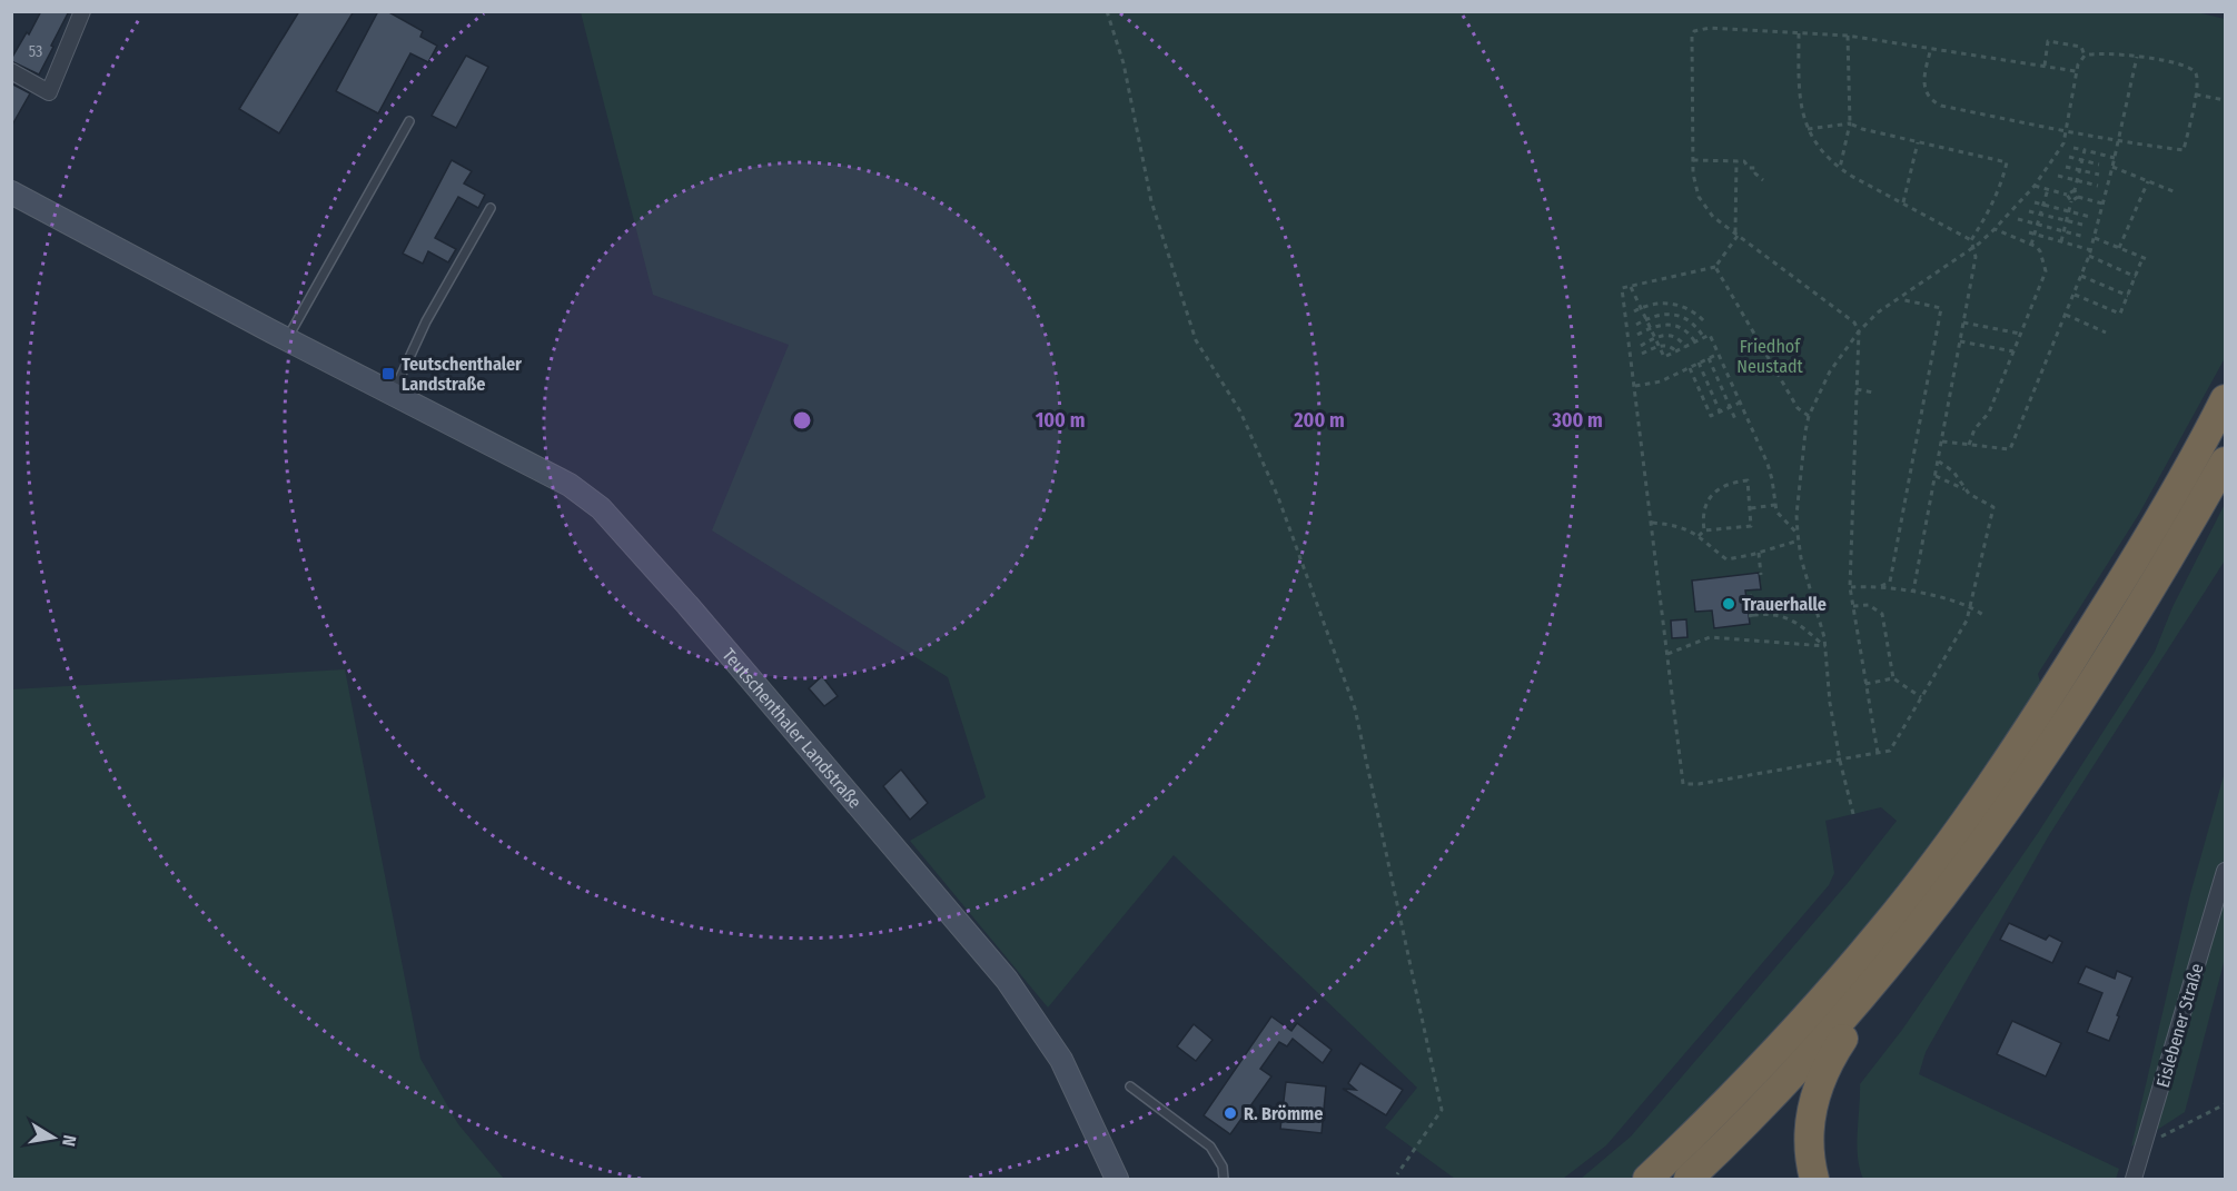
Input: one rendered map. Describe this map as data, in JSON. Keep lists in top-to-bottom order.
{
  "streets": {
    "street": ["Teutschenthaler Landstraße", "Eislebener Straße"]
  },
  "parks": ["Friedhof Neustadt"],
  "places": {
    "transit": ["Teutschenthaler Landstraße"],
    "other": ["Trauerhalle", "R. Brömme"]
  },
  "house_numbers": ["53"],
  "north": "right",
  "rings": ["100 m", "200 m", "300 m"]
}
